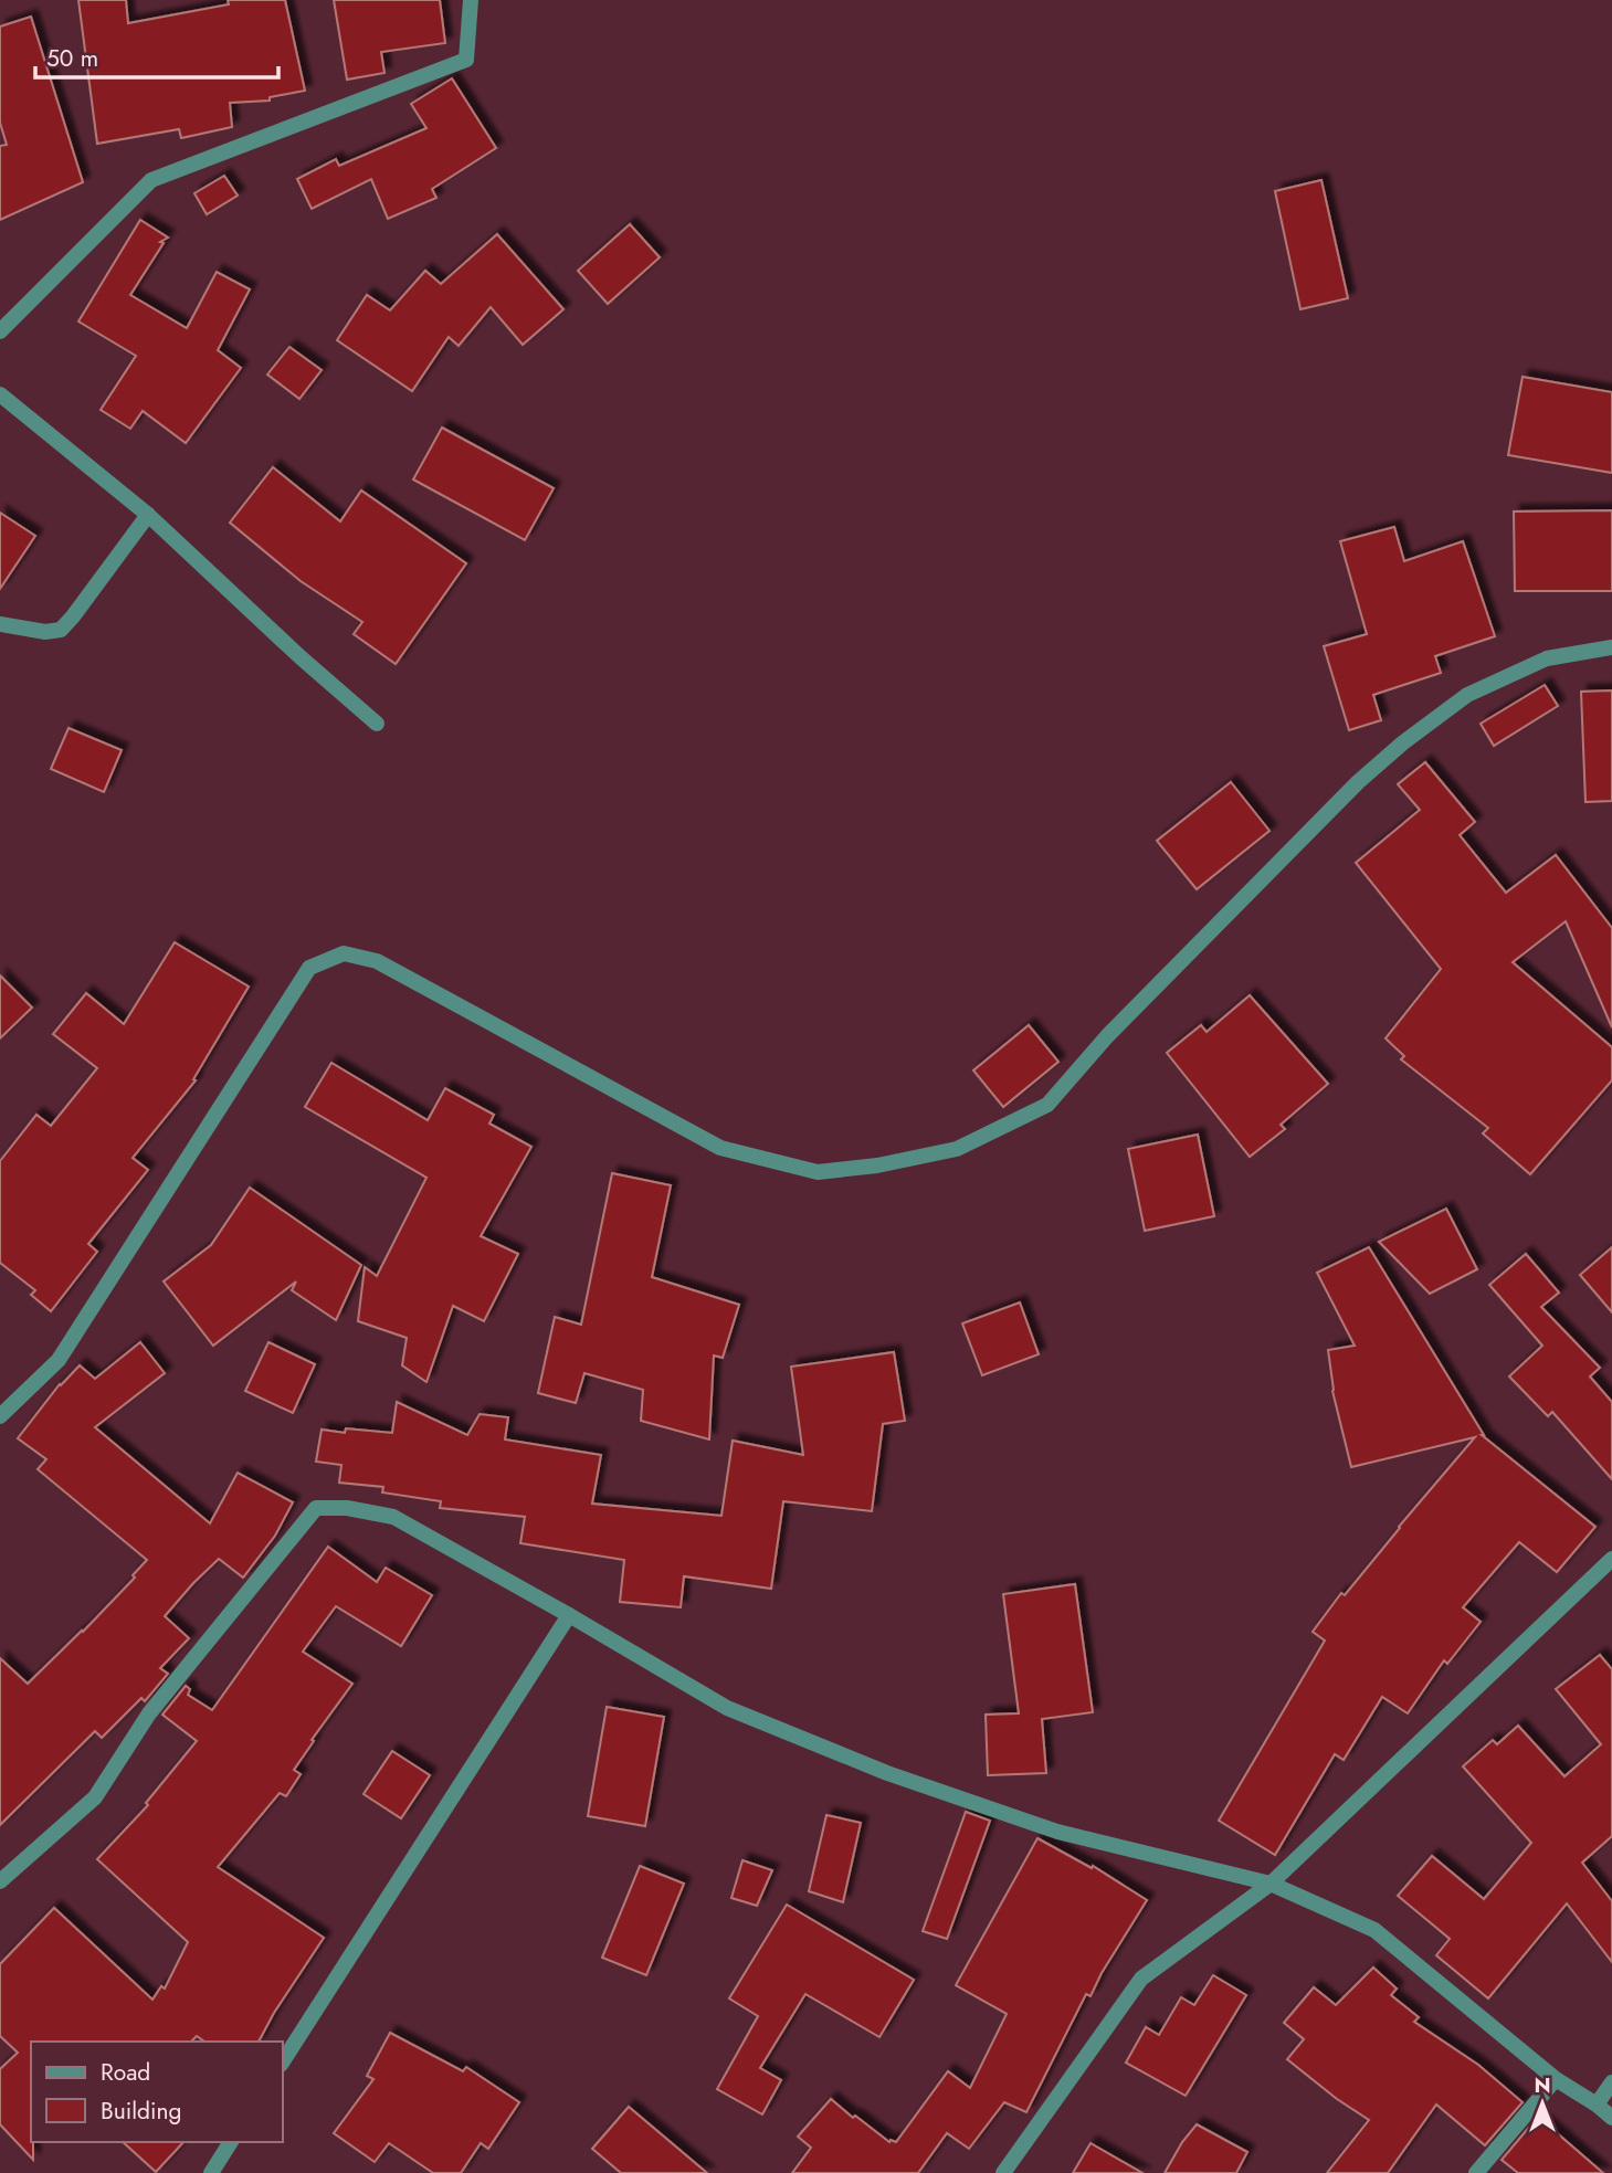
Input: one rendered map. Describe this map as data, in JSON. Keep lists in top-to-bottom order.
{
  "legend": ["Road", "Building"],
  "scale_bar": "50 m",
  "north": "top"
}
